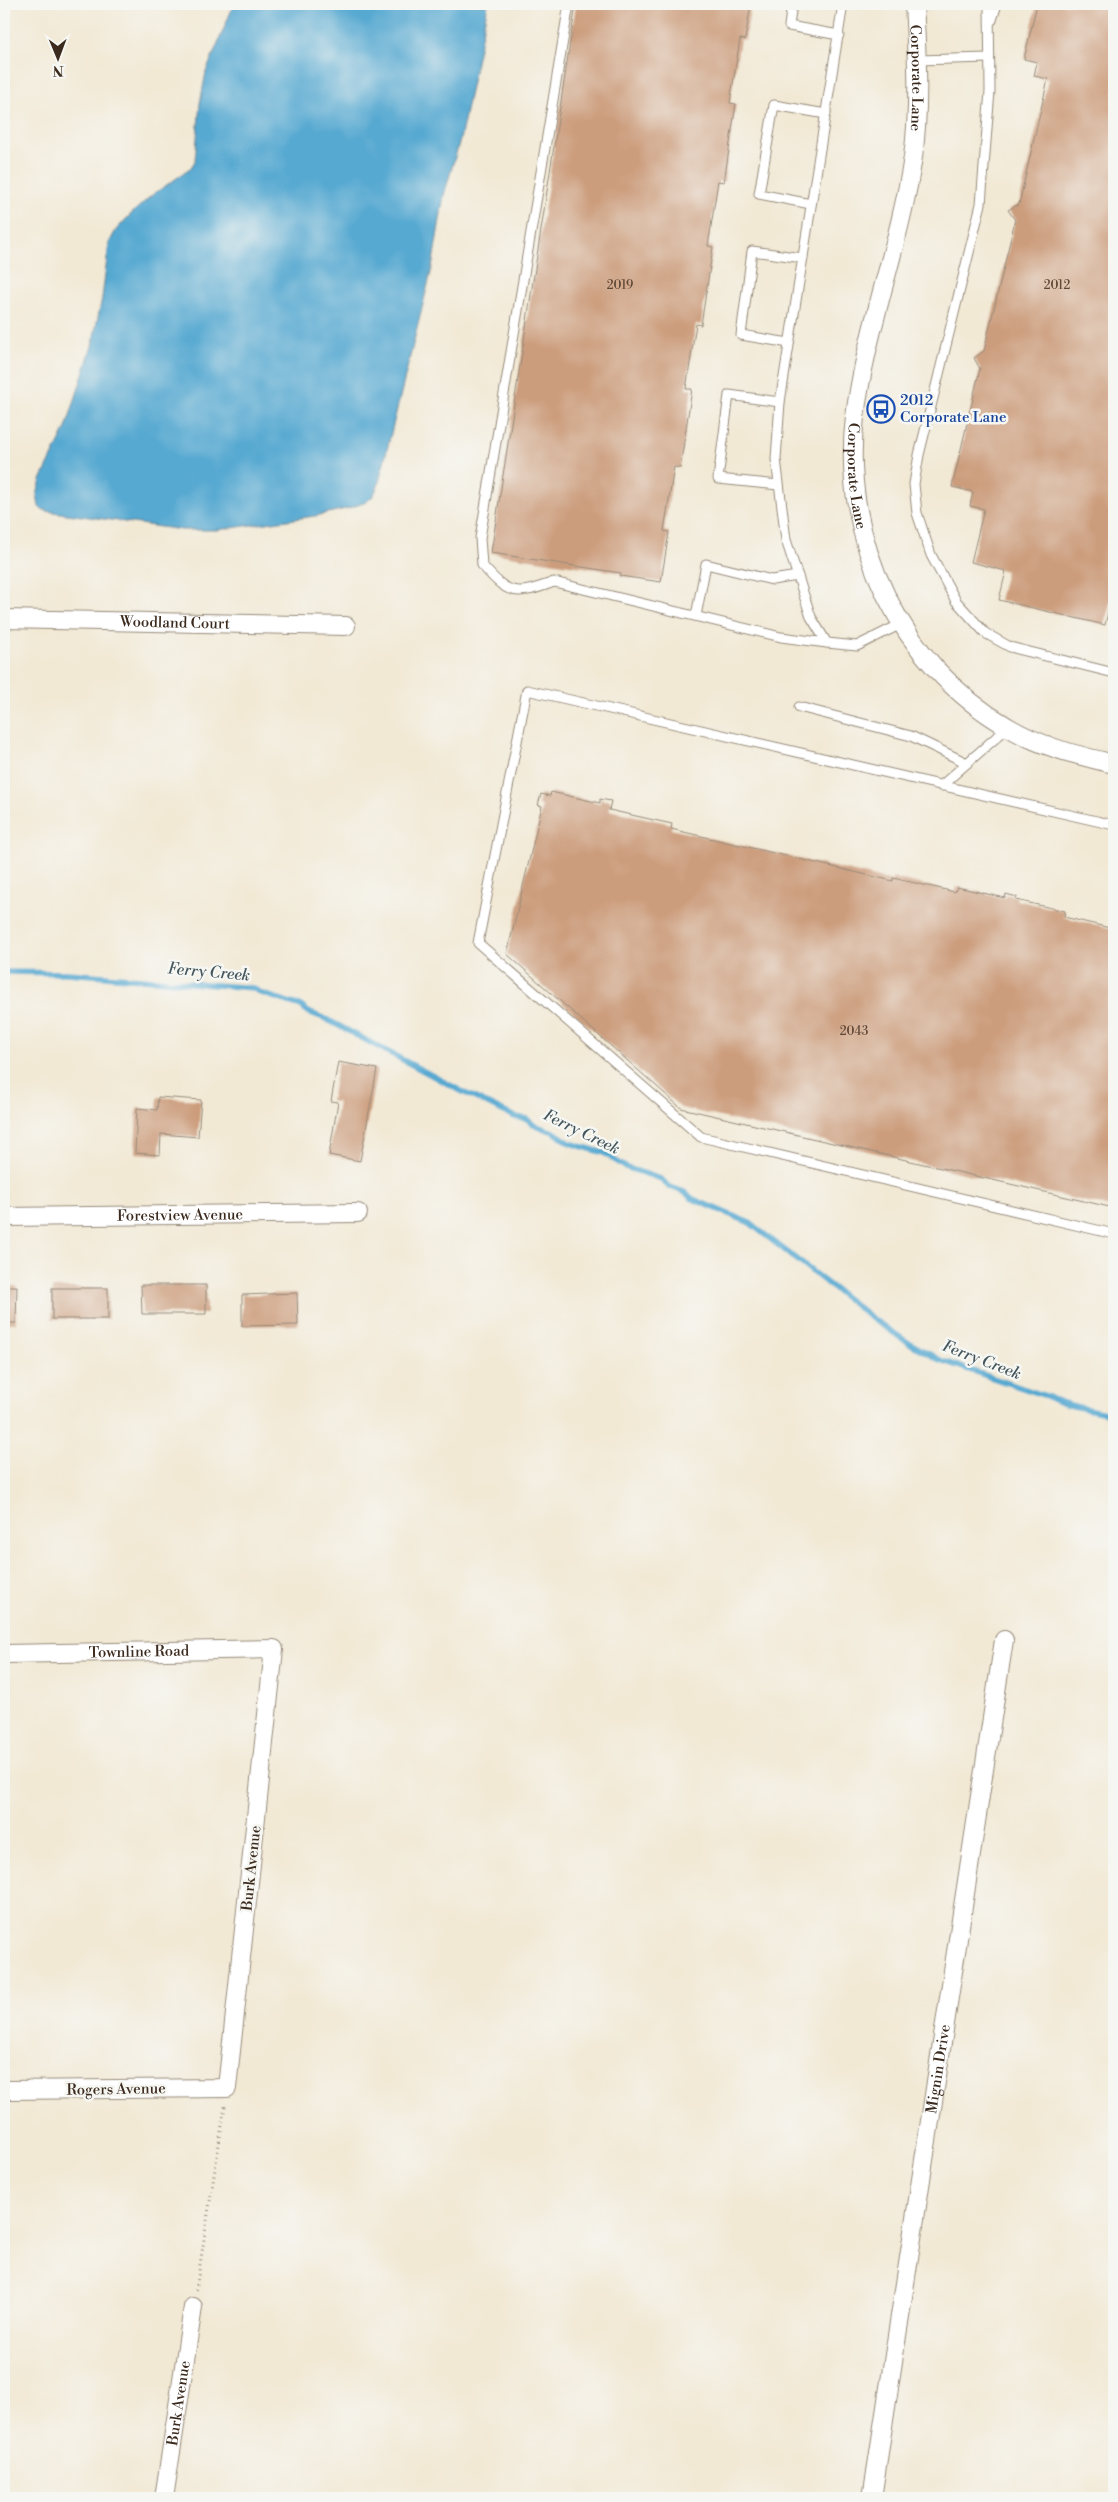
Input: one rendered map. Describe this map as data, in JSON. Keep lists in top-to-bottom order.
{
  "streets": {
    "street": [
      "Corporate Lane",
      "Woodland Court",
      "Forestview Avenue",
      "Townline Road",
      "Burk Avenue",
      "Mignin Drive",
      "Rogers Avenue"
    ]
  },
  "crossings": [
    ["Townline Road", "Burk Avenue"],
    ["Burk Avenue", "Rogers Avenue"]
  ],
  "water": ["Ferry Creek"],
  "places": {
    "bus stop": ["2012 Corporate Lane"]
  },
  "house_numbers": ["2019", "2012", "2043"],
  "north": "bottom"
}
